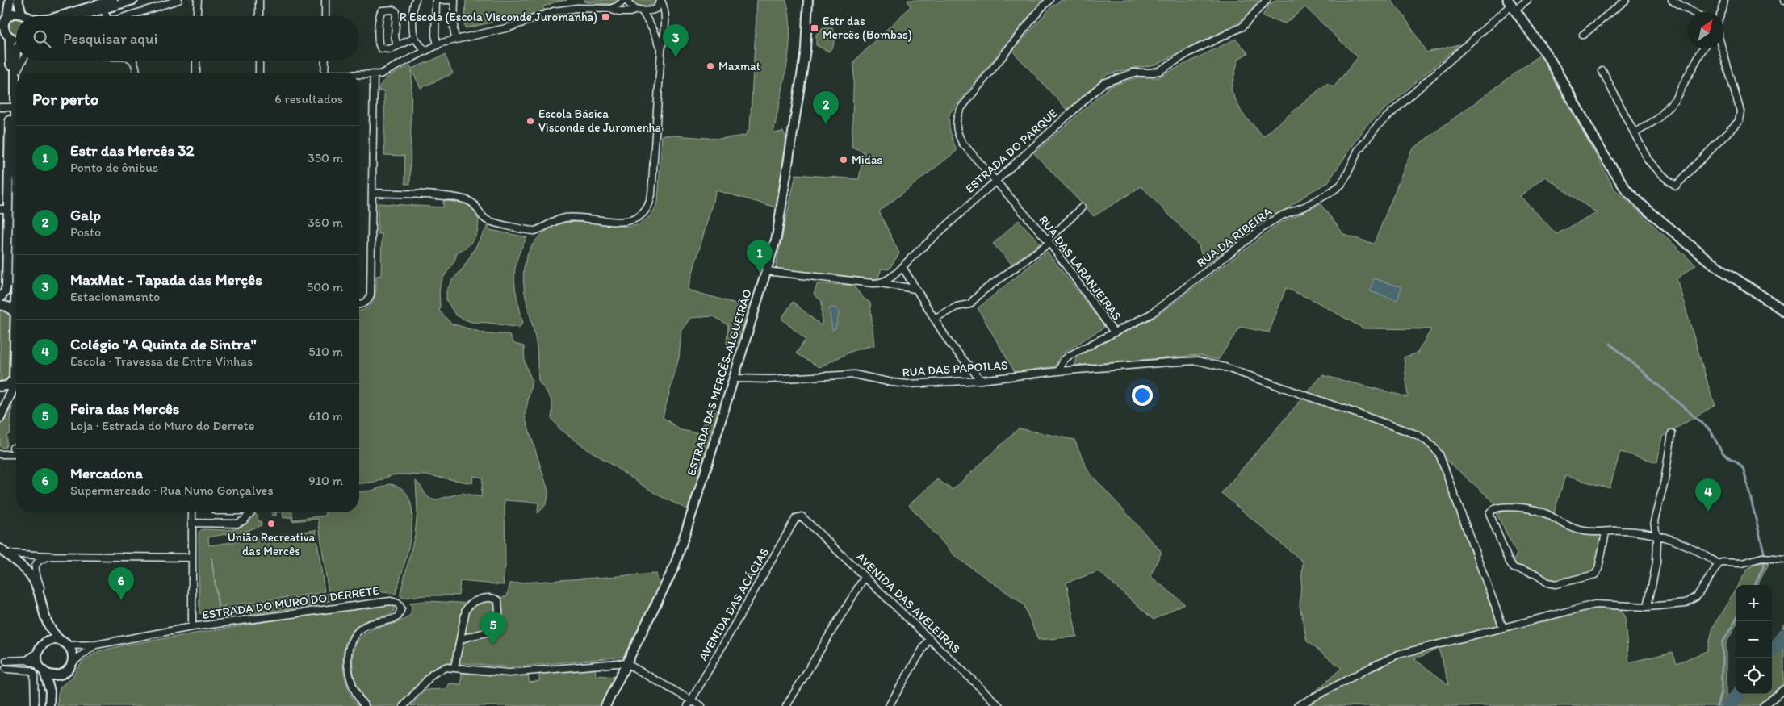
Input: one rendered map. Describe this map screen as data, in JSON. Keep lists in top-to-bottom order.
{
  "streets": {
    "street": [
      "ESTRADA DO PARQUE",
      "RUA DA RIBEIRA",
      "RUA DAS LARANJEIRAS",
      "RUA DAS PAPOILAS",
      "ESTRADA DAS MERCÊS-ALGUEIRÃO",
      "ESTRADA DO MURO DO DERRETE",
      "AVENIDA DAS AVELEIRAS",
      "AVENIDA DAS ACÁCIAS"
    ]
  },
  "crossings": [
    ["ESTRADA DO PARQUE", "RUA DAS LARANJEIRAS"],
    ["RUA DA RIBEIRA", "RUA DAS LARANJEIRAS"],
    ["RUA DA RIBEIRA", "RUA DAS PAPOILAS"],
    ["RUA DAS PAPOILAS", "ESTRADA DAS MERCÊS-ALGUEIRÃO"],
    ["AVENIDA DAS AVELEIRAS", "AVENIDA DAS ACÁCIAS"]
  ],
  "places": {
    "transit": ["R Escola (Escola Visconde Juromanha)", "Estr das Mercês (Bombas)"],
    "other": [
      "Maxmat",
      "Escola Básica Visconde de Juromenha",
      "Midas",
      "União Recreativa das Mercês"
    ]
  },
  "north": "top right",
  "page": {
    "search": "Pesquisar aqui",
    "pins": [
      "3",
      "2",
      "1",
      "4",
      "6",
      "5"
    ],
    "heading": ["Por perto", "6 resultados"],
    "list": [
      {
        "mark": "1",
        "name": "Estr das Mercês 32",
        "note": "Ponto de ônibus",
        "value": "350 m"
      },
      {
        "mark": "2",
        "name": "Galp",
        "note": "Posto",
        "value": "360 m"
      },
      {
        "mark": "3",
        "name": "MaxMat - Tapada das Merçês",
        "note": "Estacionamento",
        "value": "500 m"
      },
      {
        "mark": "4",
        "name": "Colégio \"A Quinta de Sintra\"",
        "note": "Escola · Travessa de Entre Vinhas",
        "value": "510 m"
      },
      {
        "mark": "5",
        "name": "Feira das Mercês",
        "note": "Loja · Estrada do Muro do Derrete",
        "value": "610 m"
      },
      {
        "mark": "6",
        "name": "Mercadona",
        "note": "Supermercado · Rua Nuno Gonçalves",
        "value": "910 m"
      }
    ],
    "map_buttons": ["+", "−"]
  }
}
